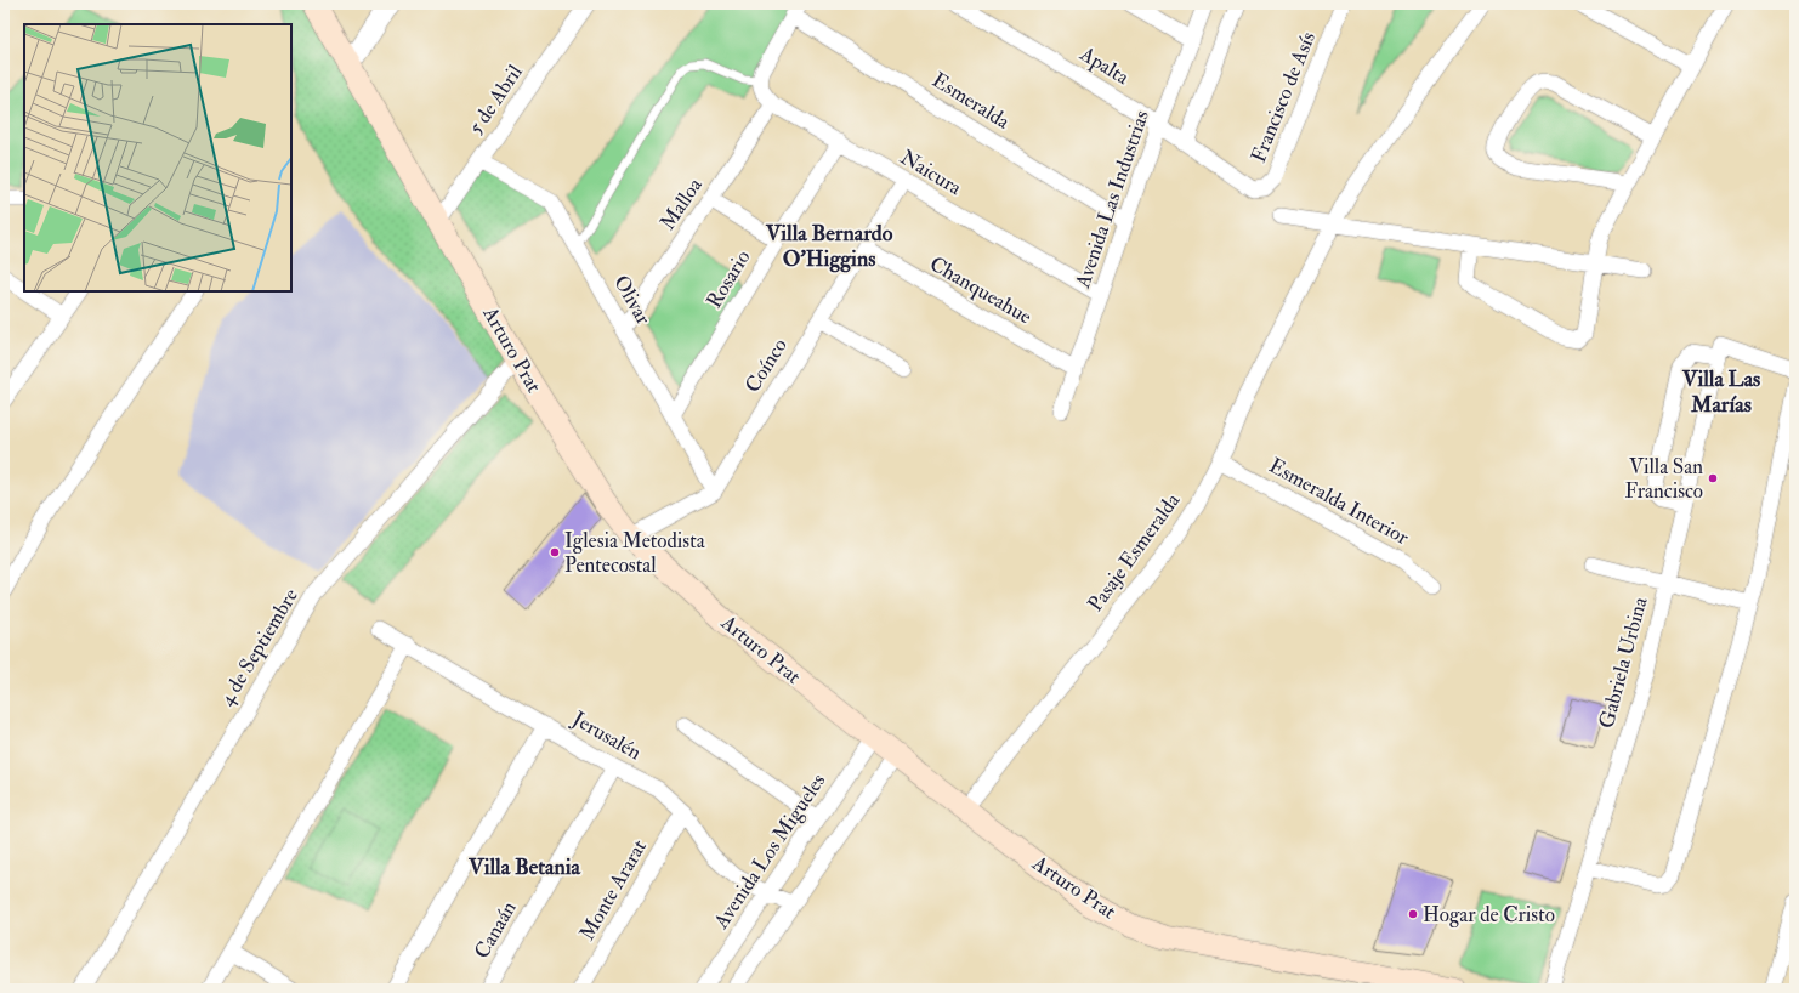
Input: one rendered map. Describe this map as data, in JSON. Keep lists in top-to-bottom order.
{
  "streets": {
    "main road": ["Arturo Prat"],
    "street": [
      "Apalta",
      "Francisco de Asís",
      "5 de Abril",
      "Esmeralda",
      "Naicura",
      "Avenida Las Industrias",
      "Malloa",
      "Rosario",
      "Chanqueahue",
      "Olivar",
      "Coínco",
      "Esmeralda Interior",
      "Pasaje Esmeralda",
      "4 de Septiembre",
      "Gabriela Urbina",
      "Jerusalén",
      "Avenida Los Migueles",
      "Monte Ararat",
      "Canaán"
    ]
  },
  "crossings": [
    ["Apalta", "Francisco de Asís"],
    ["Apalta", "Avenida Las Industrias"],
    ["5 de Abril", "Olivar"],
    ["5 de Abril", "Arturo Prat"],
    ["Esmeralda", "Avenida Las Industrias"],
    ["Naicura", "Avenida Las Industrias"],
    ["Naicura", "Malloa"],
    ["Naicura", "Rosario"],
    ["Naicura", "Coínco"],
    ["Avenida Las Industrias", "Chanqueahue"],
    ["Malloa", "Olivar"],
    ["Rosario", "Olivar"],
    ["Chanqueahue", "Coínco"],
    ["Olivar", "Coínco"],
    ["Arturo Prat", "Coínco"],
    ["Arturo Prat", "Pasaje Esmeralda"],
    ["Arturo Prat", "4 de Septiembre"],
    ["Arturo Prat", "Avenida Los Migueles"],
    ["Esmeralda Interior", "Pasaje Esmeralda"],
    ["Jerusalén", "Avenida Los Migueles"],
    ["Jerusalén", "Monte Ararat"],
    ["Jerusalén", "Canaán"]
  ],
  "districts": ["Villa Bernardo O'Higgins", "Villa Las Marías", "Villa Betania"],
  "places": ["Villa San Francisco", "Iglesia Metodista Pentecostal", "Hogar de Cristo"]
}
